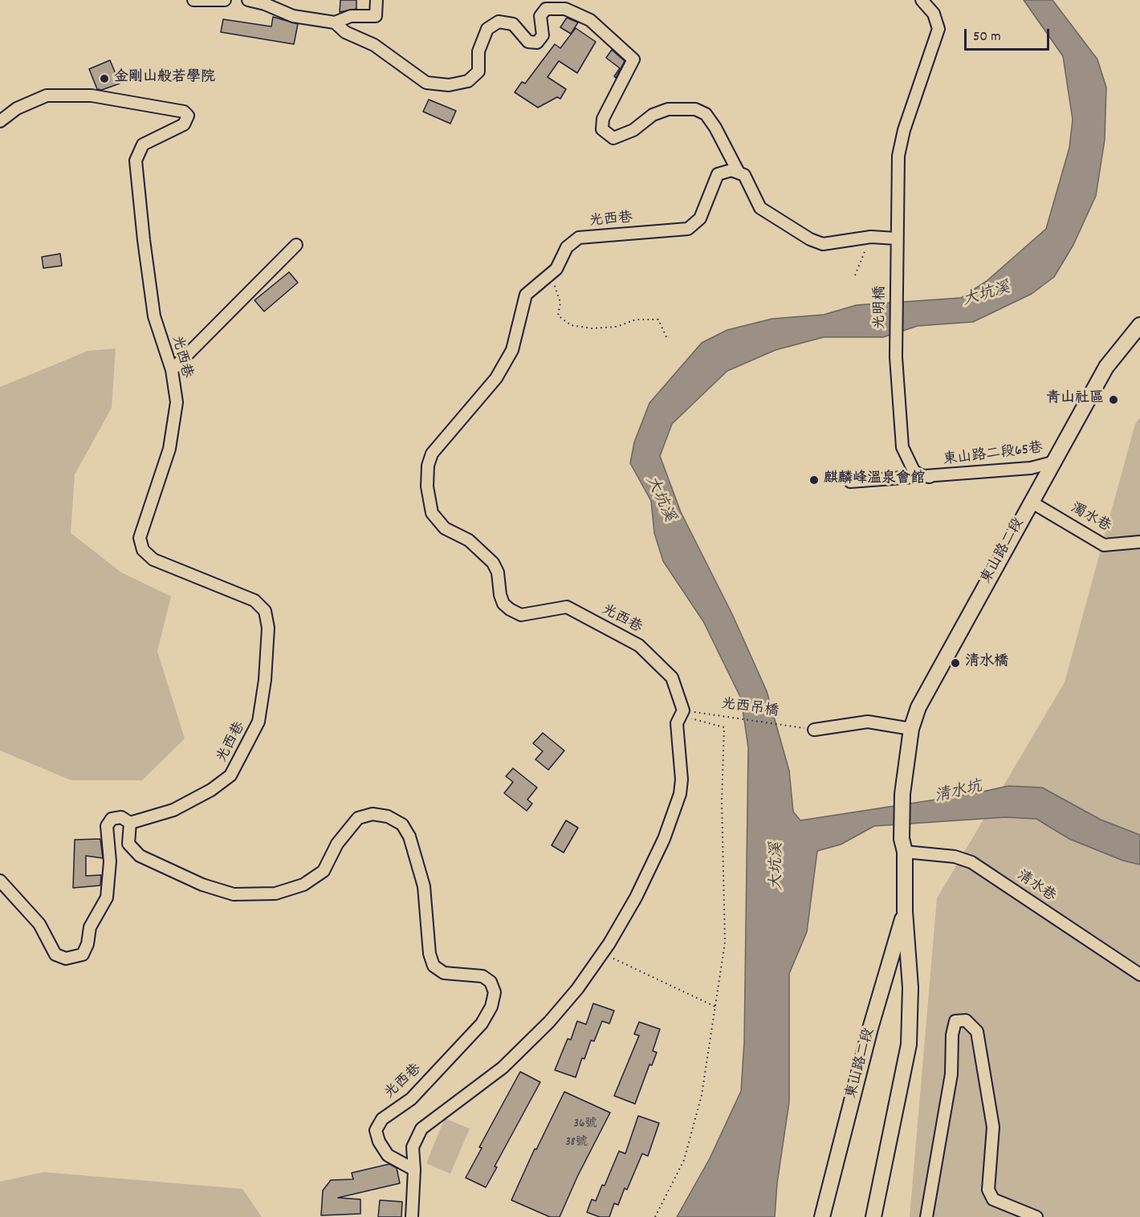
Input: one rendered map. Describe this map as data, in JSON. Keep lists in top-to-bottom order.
{
  "streets": {
    "main road": ["東山路二段"],
    "lane": [
      "光西巷",
      "光明橋",
      "東山路二段65巷",
      "濁水巷",
      "清水巷"
    ],
    "path": ["光西吊橋"]
  },
  "crossings": [
    ["光西巷", "光西吊橋"],
    ["光明橋", "東山路二段65巷"],
    ["東山路二段65巷", "東山路二段"],
    ["濁水巷", "東山路二段"],
    ["東山路二段", "清水巷"]
  ],
  "water": ["大坑溪", "清水坑"],
  "places": [
    "金剛山般若學院",
    "青山社區",
    "麒麟峰溫泉會館",
    "清水橋"
  ],
  "house_numbers": ["36號", "38號"],
  "scale_bar": "50 m"
}
